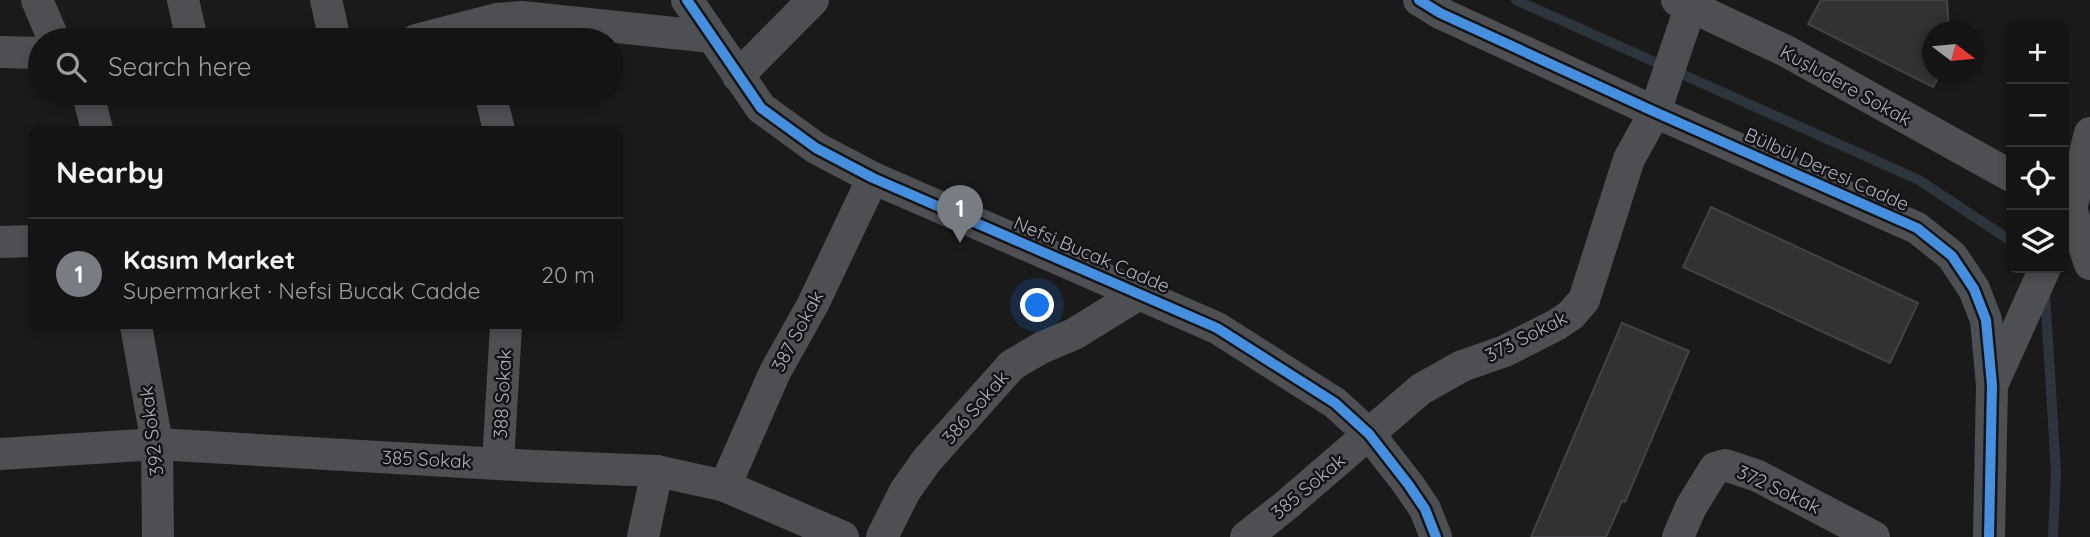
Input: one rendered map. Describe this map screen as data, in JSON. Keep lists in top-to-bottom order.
{
  "streets": {
    "street": [
      "Kuşludere Sokak",
      "Bülbül Deresi Cadde",
      "Nefsi Bucak Cadde",
      "387 Sokak",
      "373 Sokak",
      "388 Sokak",
      "386 Sokak",
      "392 Sokak",
      "385 Sokak",
      "372 Sokak"
    ]
  },
  "crossings": [
    ["Kuşludere Sokak", "373 Sokak"],
    ["Bülbül Deresi Cadde", "373 Sokak"],
    ["Nefsi Bucak Cadde", "387 Sokak"],
    ["Nefsi Bucak Cadde", "373 Sokak"],
    ["Nefsi Bucak Cadde", "386 Sokak"],
    ["Nefsi Bucak Cadde", "385 Sokak"],
    ["387 Sokak", "385 Sokak"],
    ["373 Sokak", "385 Sokak"],
    ["388 Sokak", "385 Sokak"],
    ["392 Sokak", "385 Sokak"]
  ],
  "north": "right",
  "page": {
    "map_buttons": ["+", "−"],
    "search": "Search here",
    "heading": "Nearby",
    "pins": "1",
    "list": [
      {
        "mark": "1",
        "name": "Kasım Market",
        "note": "Supermarket · Nefsi Bucak Cadde",
        "value": "20 m"
      }
    ]
  }
}
